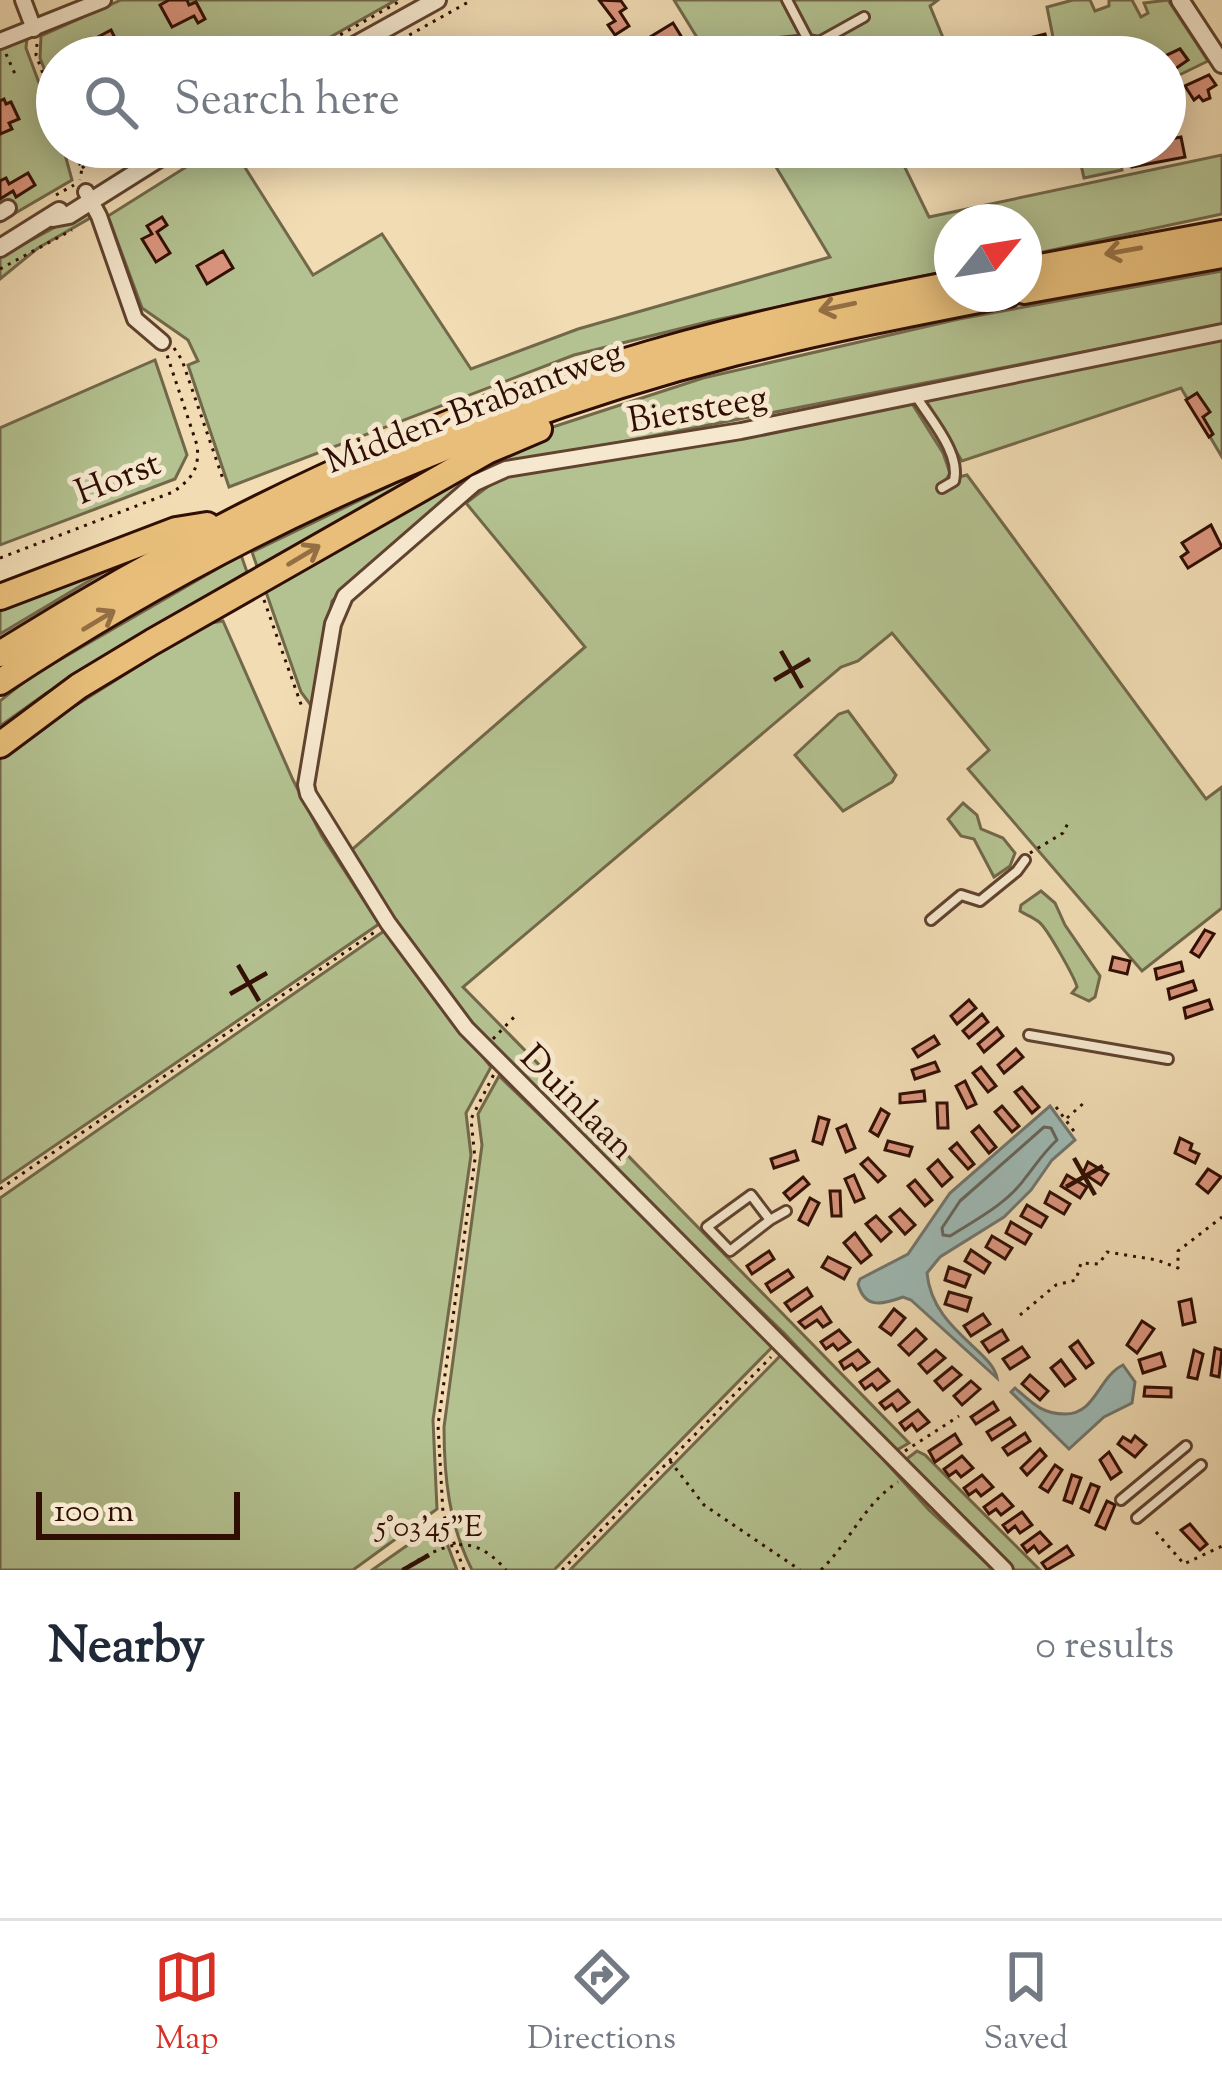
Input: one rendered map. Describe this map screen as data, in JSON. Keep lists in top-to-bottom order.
{
  "streets": {
    "highway": ["Midden-Brabantweg"],
    "street": ["Biersteeg", "Duinlaan"],
    "path": ["Horst"]
  },
  "crossings": [
    ["Biersteeg", "Duinlaan"]
  ],
  "scale_bar": "100 m",
  "north": "top right",
  "page": {
    "search": "Search here",
    "scale": "100 m",
    "heading": ["Nearby", "0 results"],
    "nav": ["Map", "Directions", "Saved"]
  },
  "coordinates": ["5°03'45\"E"]
}
